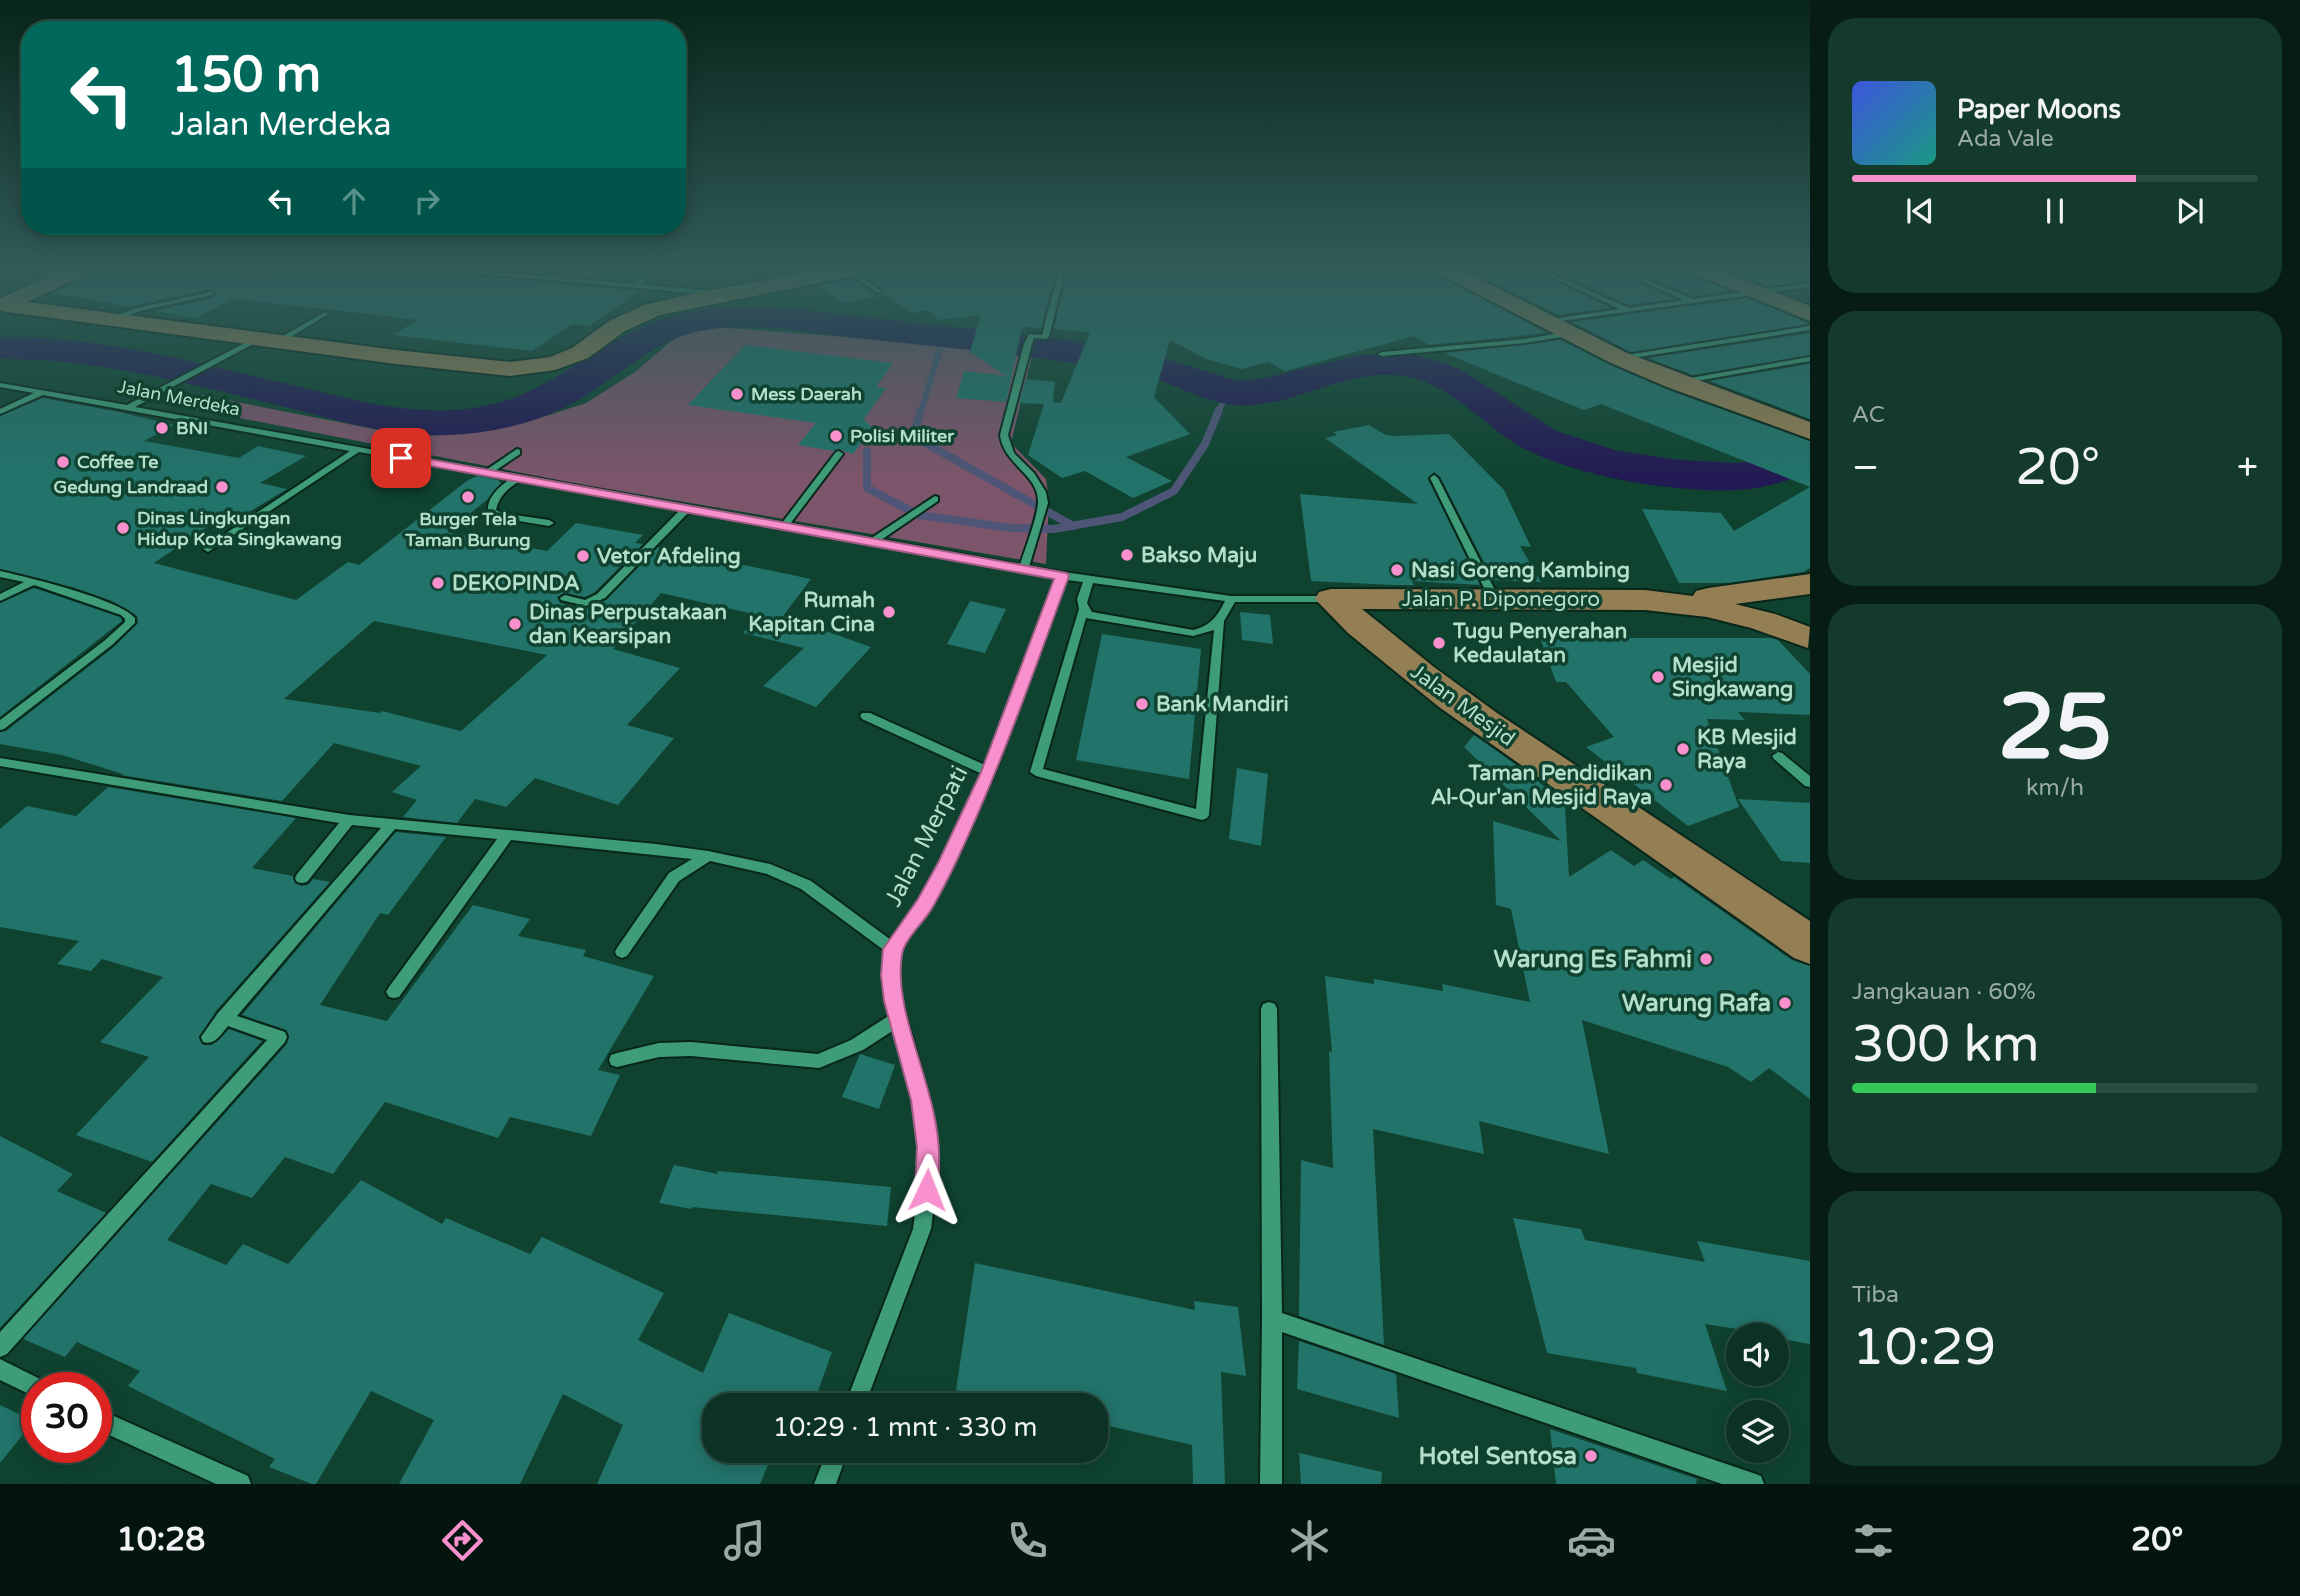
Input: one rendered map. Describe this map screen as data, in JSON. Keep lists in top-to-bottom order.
{
  "streets": {
    "main road": ["Jalan P. Diponegoro", "Jalan Mesjid"],
    "street": ["Jalan Merdeka", "Jalan Merpati"]
  },
  "crossings": [
    ["Jalan P. Diponegoro", "Jalan Mesjid"]
  ],
  "places": [
    "Mess Daerah",
    "BNI",
    "Polisi Militer",
    "Coffee Te",
    "Gedung Landraad",
    "Burger Tela Taman Burung",
    "Dinas Lingkungan Hidup Kota Singkawang",
    "Bakso Maju",
    "Vetor Afdeling",
    "Nasi Goreng Kambing",
    "DEKOPINDA",
    "Rumah Kapitan Cina",
    "Dinas Perpustakaan dan Kearsipan",
    "Tugu Penyerahan Kedaulatan",
    "Mesjid Singkawang",
    "Bank Mandiri",
    "KB Mesjid Raya",
    "Taman Pendidikan Al-Qur'an Mesjid Raya",
    "Warung Es Fahmi",
    "Warung Rafa",
    "Hotel Sentosa"
  ],
  "page": {
    "turn": ["150 m", "Jalan Merdeka"],
    "song": ["Paper Moons", "Ada Vale"],
    "tile": [
      "AC",
      ["25", "km/h"],
      ["Jangkauan · 60%", "300 km"],
      ["Tiba", "10:29"]
    ],
    "heat": ["−", "20°", "+"],
    "limit": "30",
    "trip": "10:29 · 1 mnt · 330 m",
    "tabs": ["10:28", "20°"]
  }
}
